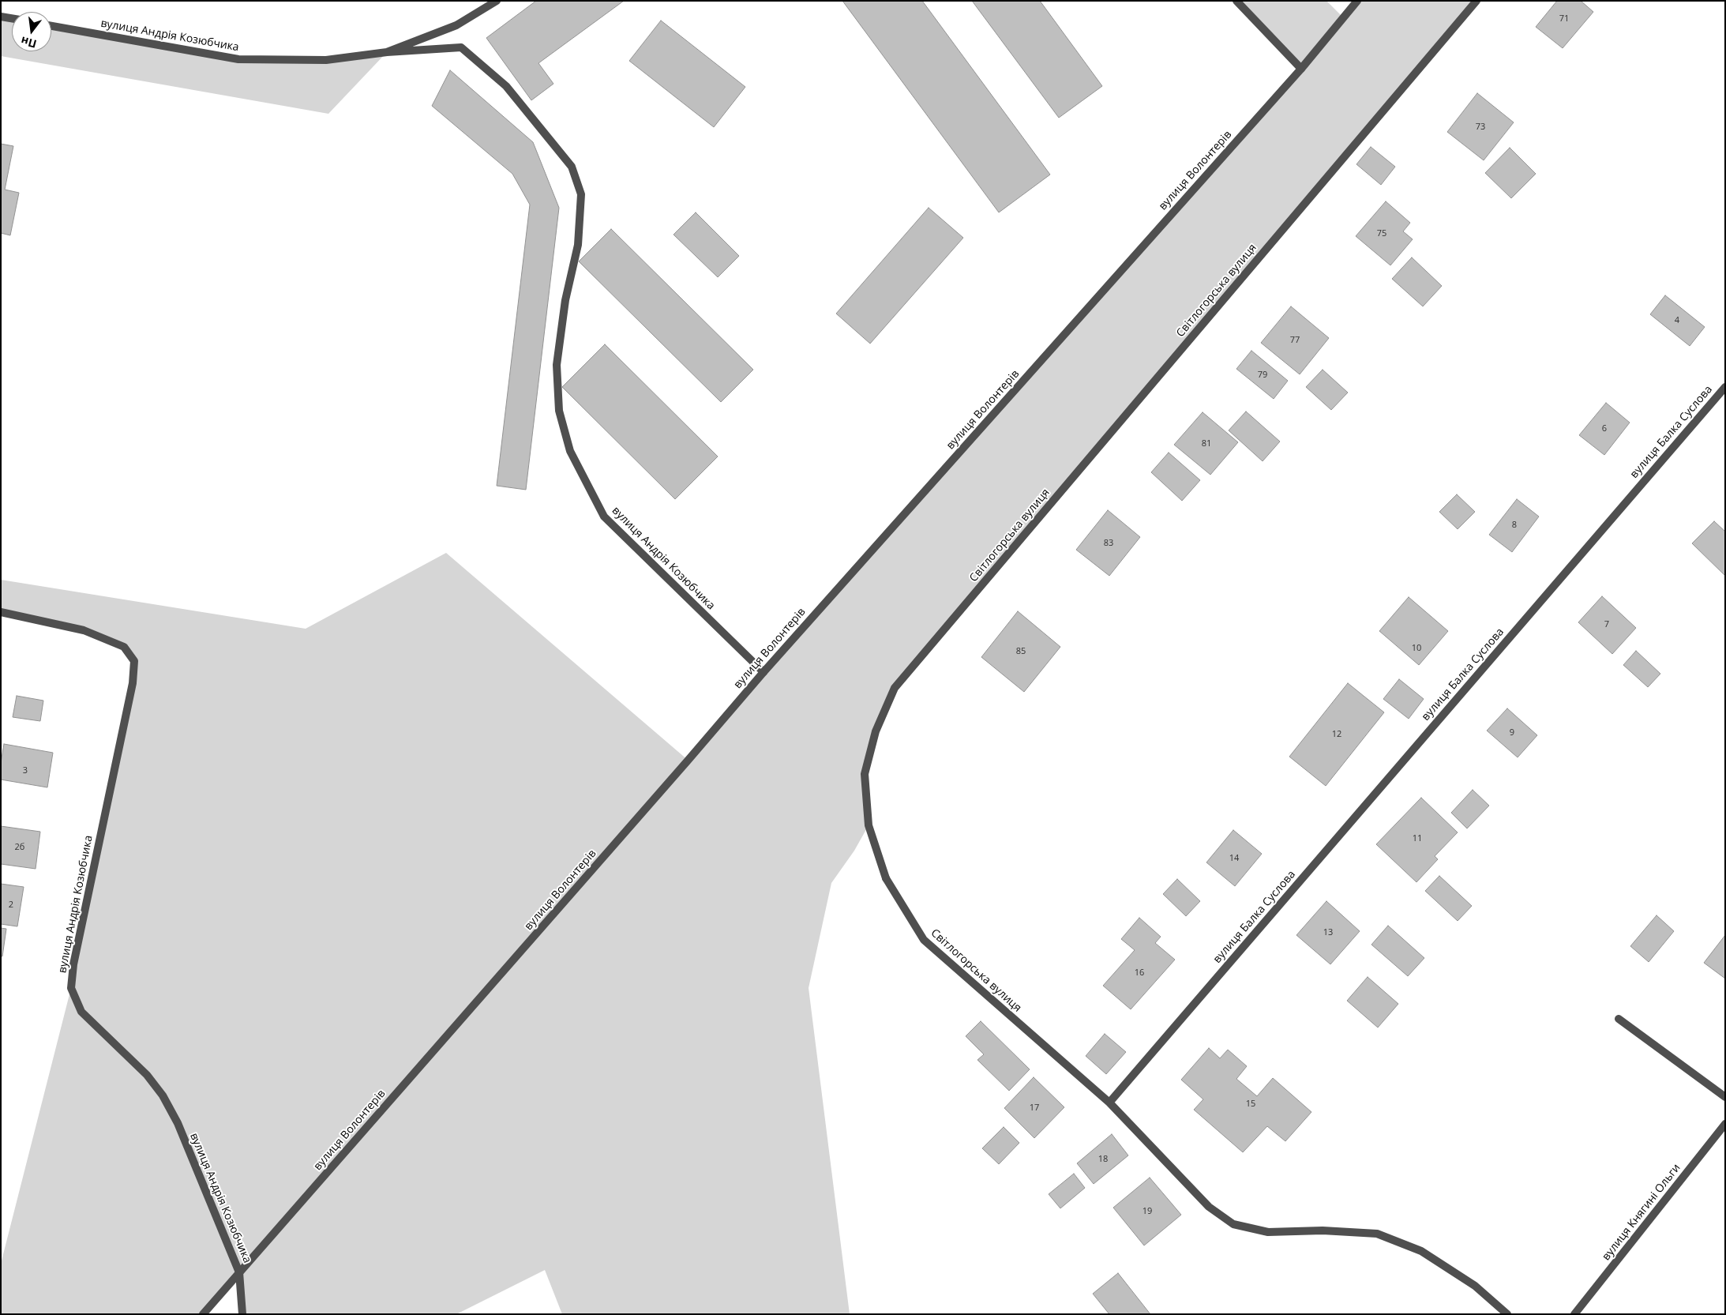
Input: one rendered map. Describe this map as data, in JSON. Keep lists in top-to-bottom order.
{
  "streets": {
    "street": [
      "вулиця Андрія Козюбчика",
      "вулиця Волонтерів",
      "Світлогорська вулиця",
      "вулиця Балка Суслова",
      "вулиця Княгині Ольги"
    ]
  },
  "crossings": [
    ["вулиця Андрія Козюбчика", "вулиця Волонтерів"],
    ["Світлогорська вулиця", "вулиця Балка Суслова"]
  ],
  "house_numbers": [
    "71",
    "73",
    "75",
    "4",
    "77",
    "79",
    "6",
    "81",
    "8",
    "83",
    "7",
    "10",
    "85",
    "9",
    "12",
    "3",
    "11",
    "2б",
    "14",
    "2",
    "13",
    "16",
    "15",
    "17",
    "18",
    "19"
  ],
  "north": "bottom"
}
